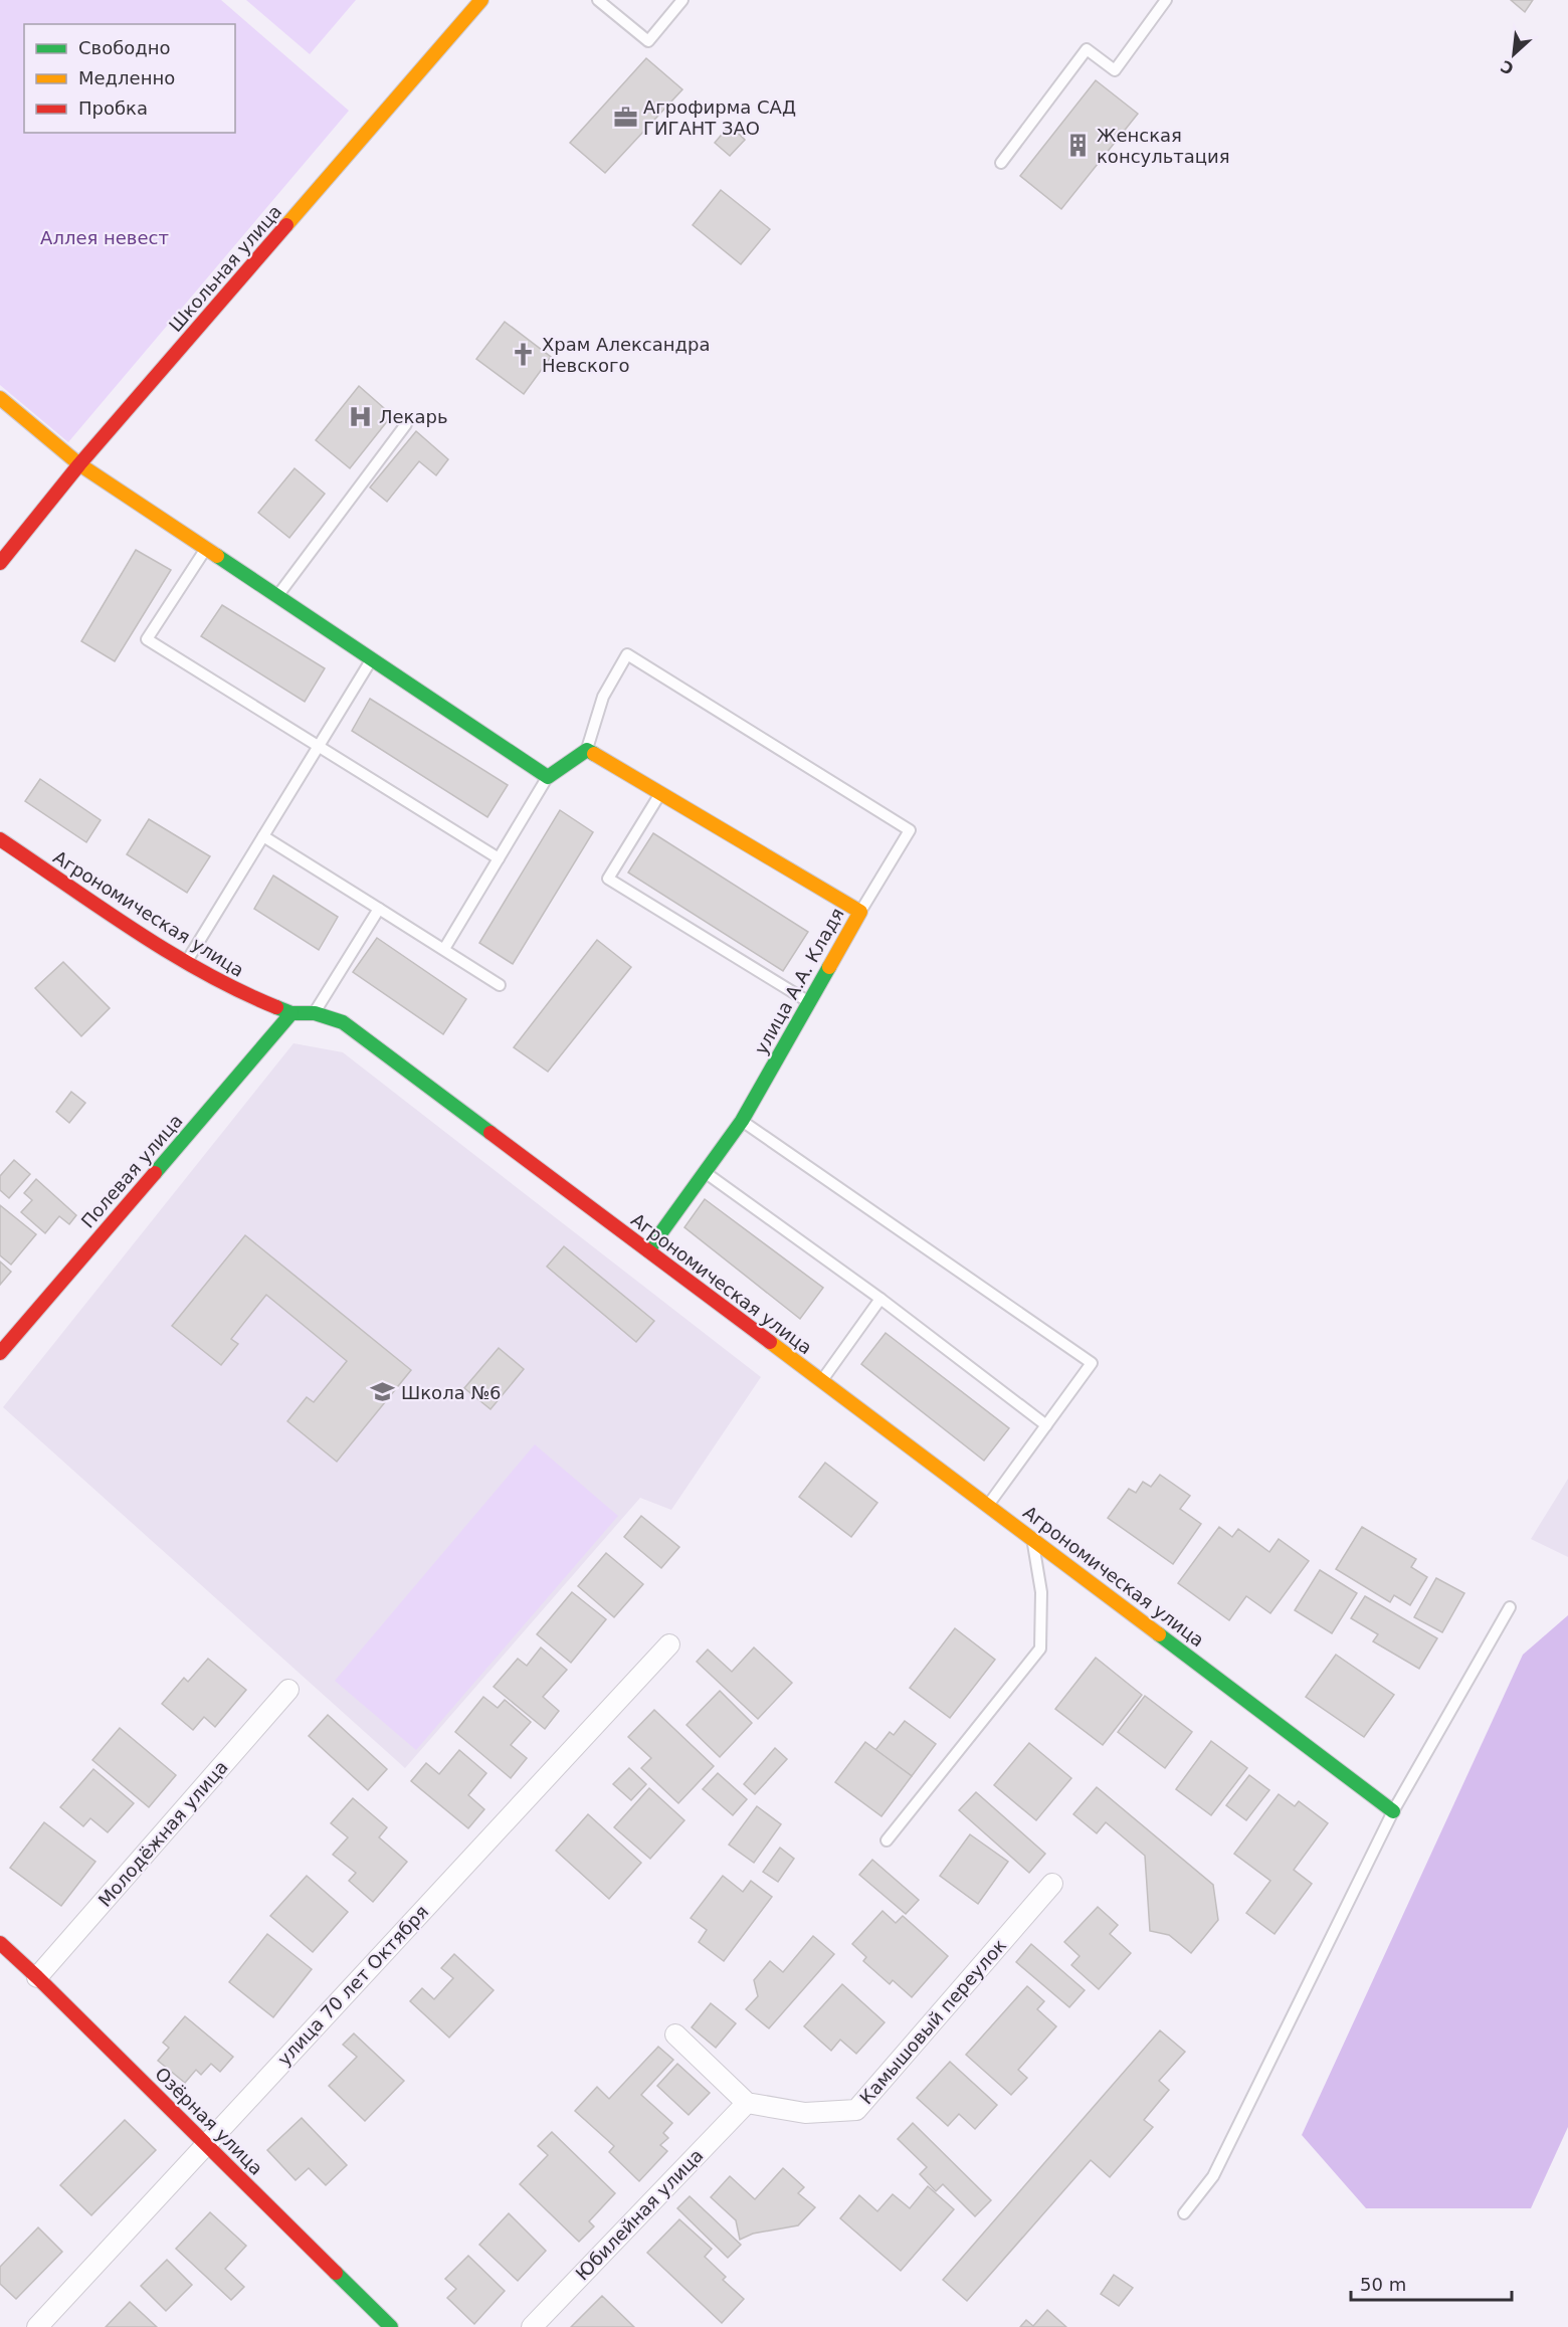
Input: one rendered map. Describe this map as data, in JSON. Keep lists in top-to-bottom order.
{
  "streets": {
    "street": [
      "Школьная улица",
      "Агрономическая улица",
      "улица А.А. Кладя",
      "Полевая улица",
      "Молодёжная улица",
      "улица 70 лет Октября",
      "Камышовый переулок",
      "Озёрная улица",
      "Юбилейная улица"
    ]
  },
  "crossings": [
    ["Агрономическая улица", "улица А.А. Кладя"],
    ["Агрономическая улица", "Полевая улица"],
    ["Молодёжная улица", "Озёрная улица"],
    ["улица 70 лет Октября", "Озёрная улица"],
    ["Камышовый переулок", "Юбилейная улица"]
  ],
  "parks": ["Аллея невест"],
  "places": {
    "office": ["Агрофирма САД ГИГАНТ ЗАО"],
    "building": ["Женская консультация"],
    "church": ["Храм Александра Невского"],
    "hospital": ["Лекарь"],
    "school or university": ["Школа №6"]
  },
  "legend": ["Свободно", "Медленно", "Пробка"],
  "scale_bar": "50 m",
  "north": "bottom left"
}
